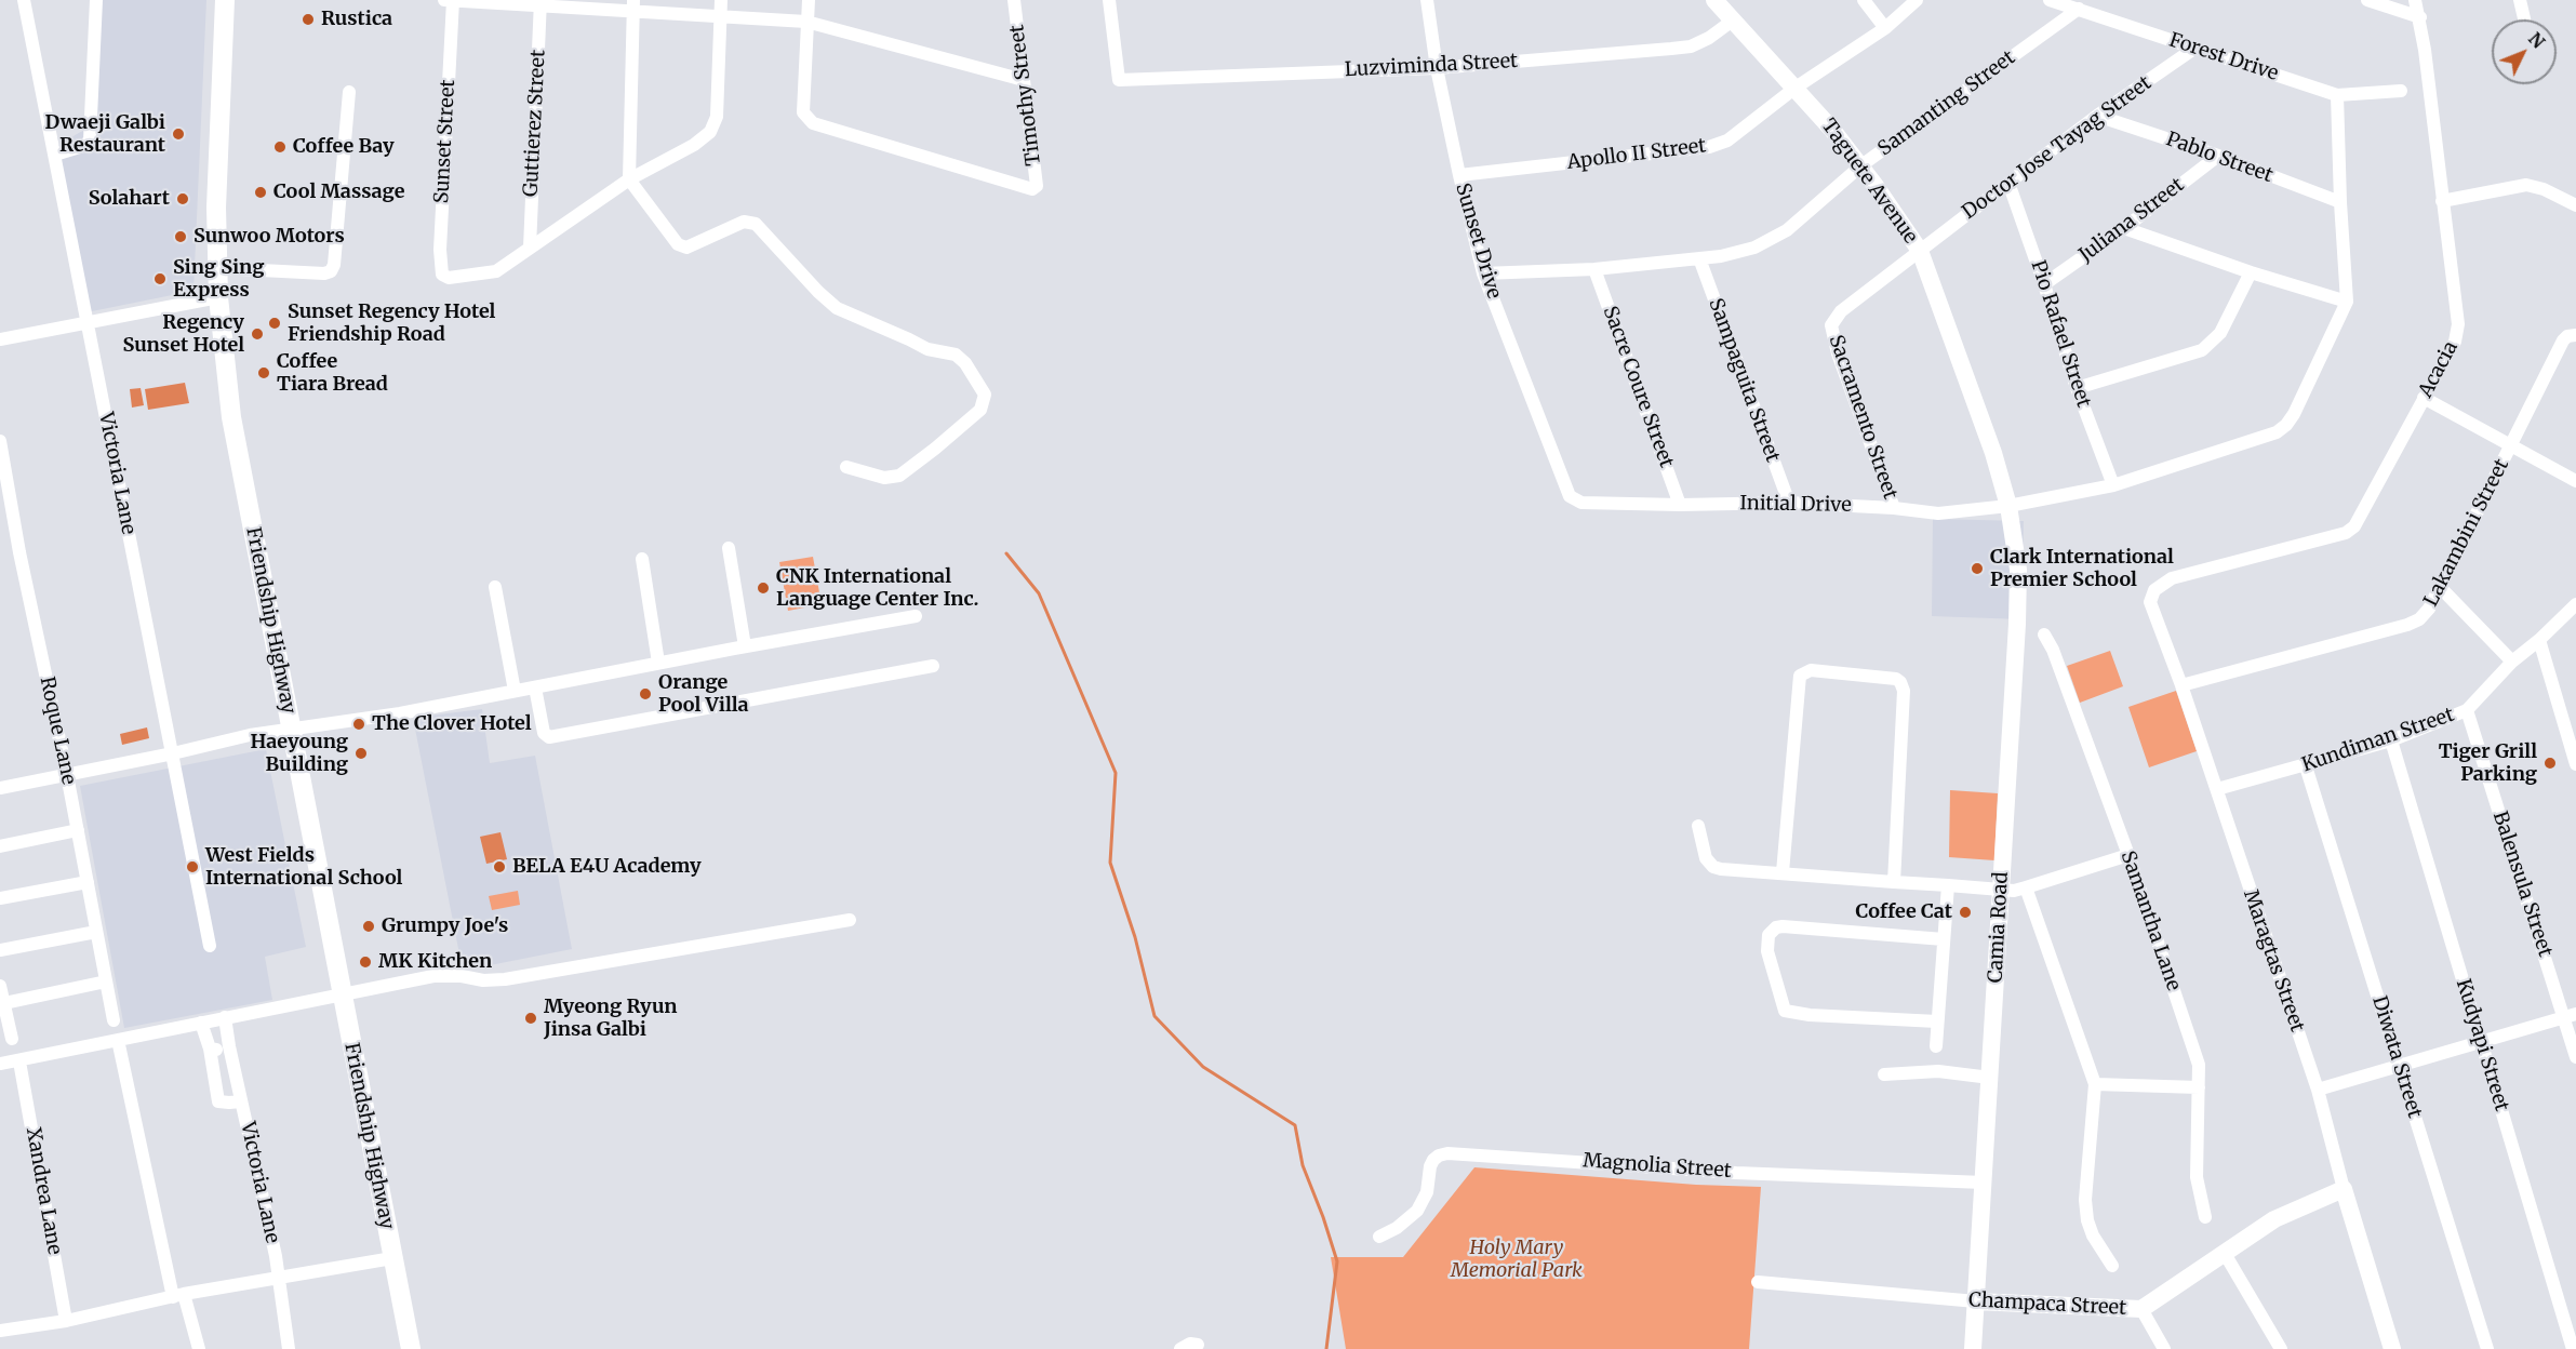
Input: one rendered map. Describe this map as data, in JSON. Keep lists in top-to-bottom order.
{
  "streets": {
    "main road": ["Friendship Highway"],
    "street": [
      "Forest Drive",
      "Luzviminda Street",
      "Timothy Street",
      "Samanting Street",
      "Guttierez Street",
      "Sunset Street",
      "Doctor Jose Tayag Street",
      "Apollo II Street",
      "Pablo Street",
      "Taguete Avenue",
      "Juliana Street",
      "Sunset Drive",
      "Pio Rafael Street",
      "Acacia",
      "Sampaguita Street",
      "Sacre Coure Street",
      "Sacramento Street",
      "Victoria Lane",
      "Initial Drive",
      "Lakambini Street",
      "Roque Lane",
      "Kundiman Street",
      "Balensula Street",
      "Samantha Lane",
      "Camia Road",
      "Maragtas Street",
      "Kudyapi Street",
      "Diwata Street",
      "Magnolia Street",
      "Xandrea Lane",
      "Champaca Street"
    ]
  },
  "crossings": [
    ["Forest Drive", "Samanting Street"],
    ["Forest Drive", "Doctor Jose Tayag Street"],
    ["Luzviminda Street", "Taguete Avenue"],
    ["Luzviminda Street", "Sunset Drive"],
    ["Samanting Street", "Taguete Avenue"],
    ["Samanting Street", "Sunset Drive"],
    ["Samanting Street", "Sampaguita Street"],
    ["Samanting Street", "Sacre Coure Street"],
    ["Guttierez Street", "Sunset Street"],
    ["Doctor Jose Tayag Street", "Pablo Street"],
    ["Doctor Jose Tayag Street", "Taguete Avenue"],
    ["Doctor Jose Tayag Street", "Pio Rafael Street"],
    ["Doctor Jose Tayag Street", "Sacramento Street"],
    ["Apollo II Street", "Taguete Avenue"],
    ["Apollo II Street", "Sunset Drive"],
    ["Pablo Street", "Juliana Street"],
    ["Taguete Avenue", "Sacramento Street"],
    ["Taguete Avenue", "Initial Drive"],
    ["Taguete Avenue", "Camia Road"],
    ["Juliana Street", "Pio Rafael Street"],
    ["Sunset Drive", "Initial Drive"],
    ["Pio Rafael Street", "Initial Drive"],
    ["Acacia", "Maragtas Street"],
    ["Sampaguita Street", "Initial Drive"],
    ["Sacre Coure Street", "Initial Drive"],
    ["Sacramento Street", "Initial Drive"],
    ["Initial Drive", "Camia Road"],
    ["Lakambini Street", "Maragtas Street"],
    ["Kundiman Street", "Balensula Street"],
    ["Kundiman Street", "Maragtas Street"],
    ["Kundiman Street", "Kudyapi Street"],
    ["Kundiman Street", "Diwata Street"],
    ["Camia Road", "Magnolia Street"],
    ["Camia Road", "Champaca Street"],
    ["Maragtas Street", "Champaca Street"]
  ],
  "parks": ["Holy Mary Memorial Park"],
  "places": [
    "Rustica",
    "Dwaeji Galbi Restaurant",
    "Coffee Bay",
    "Cool Massage",
    "Solahart",
    "Sunwoo Motors",
    "Sing Sing Express",
    "Sunset Regency Hotel Friendship Road",
    "Regency Sunset Hotel",
    "Coffee Tiara Bread",
    "Clark International Premier School",
    "CNK International Language Center Inc.",
    "Orange Pool Villa",
    "The Clover Hotel",
    "Haeyoung Building",
    "Tiger Grill Parking",
    "West Fields International School",
    "BELA E4U Academy",
    "Coffee Cat",
    "Grumpy Joe's",
    "MK Kitchen",
    "Myeong Ryun Jinsa Galbi"
  ],
  "north": "top right"
}
